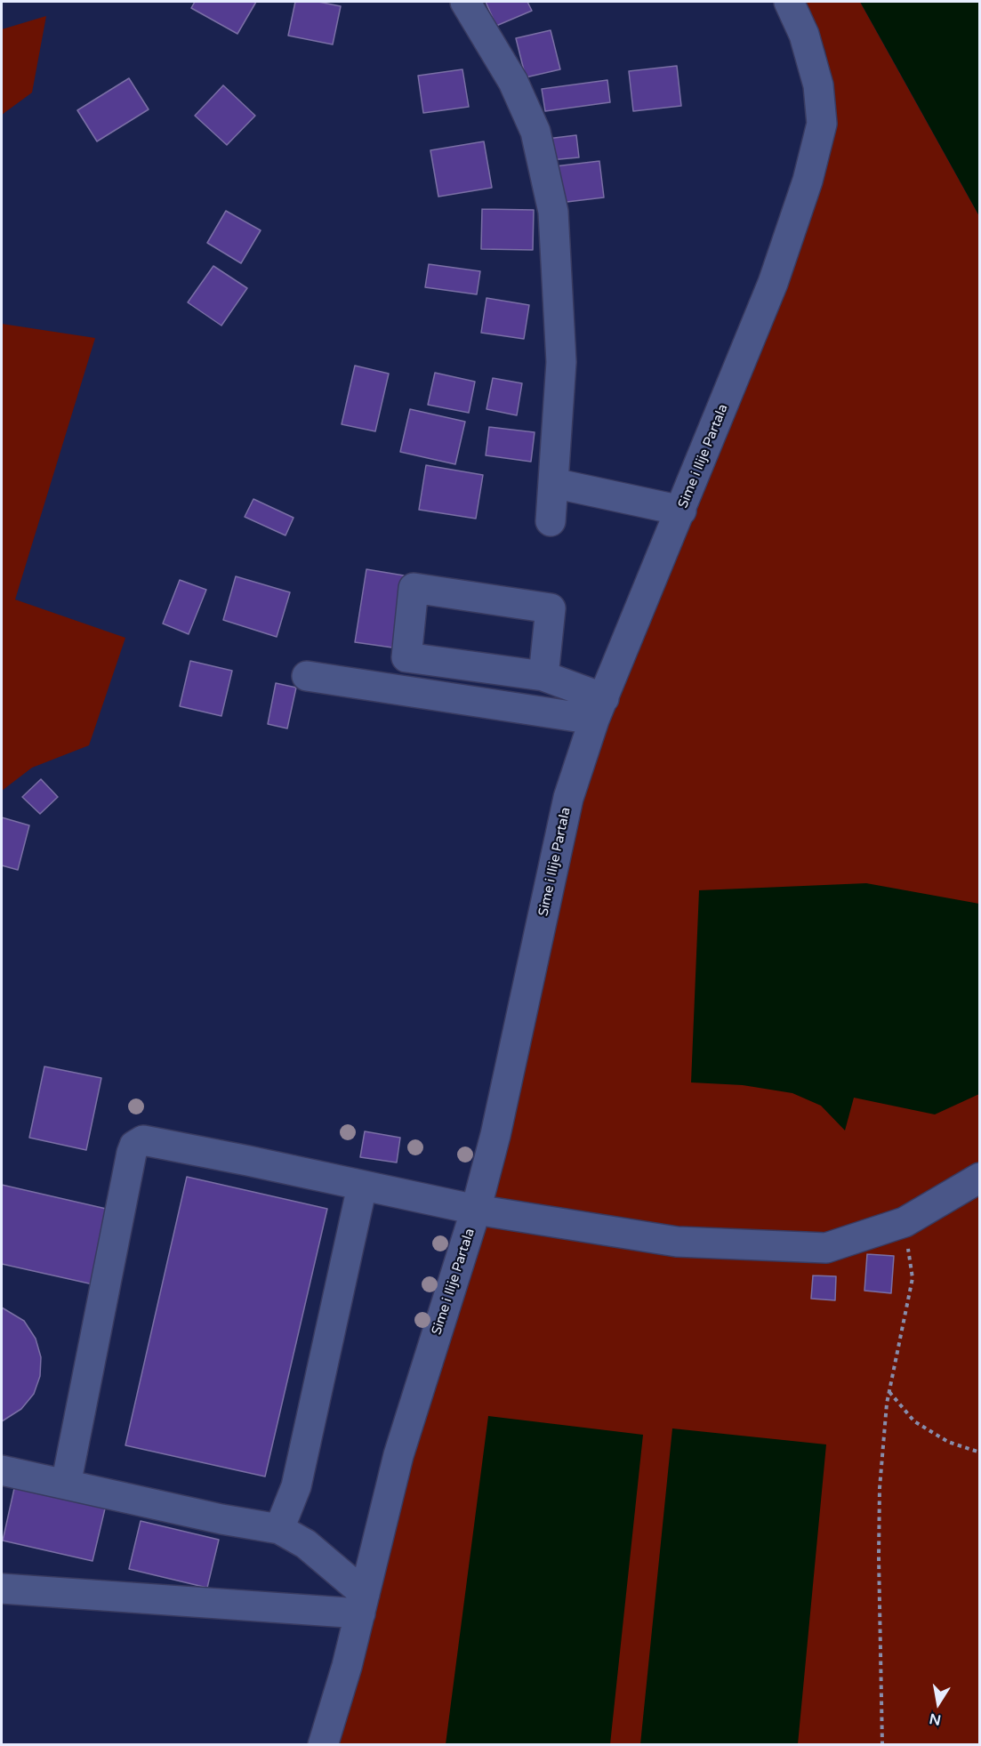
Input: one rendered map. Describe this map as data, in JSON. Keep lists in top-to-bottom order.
{
  "streets": {
    "street": ["Sime i Ilije Partala"]
  },
  "north": "bottom"
}
